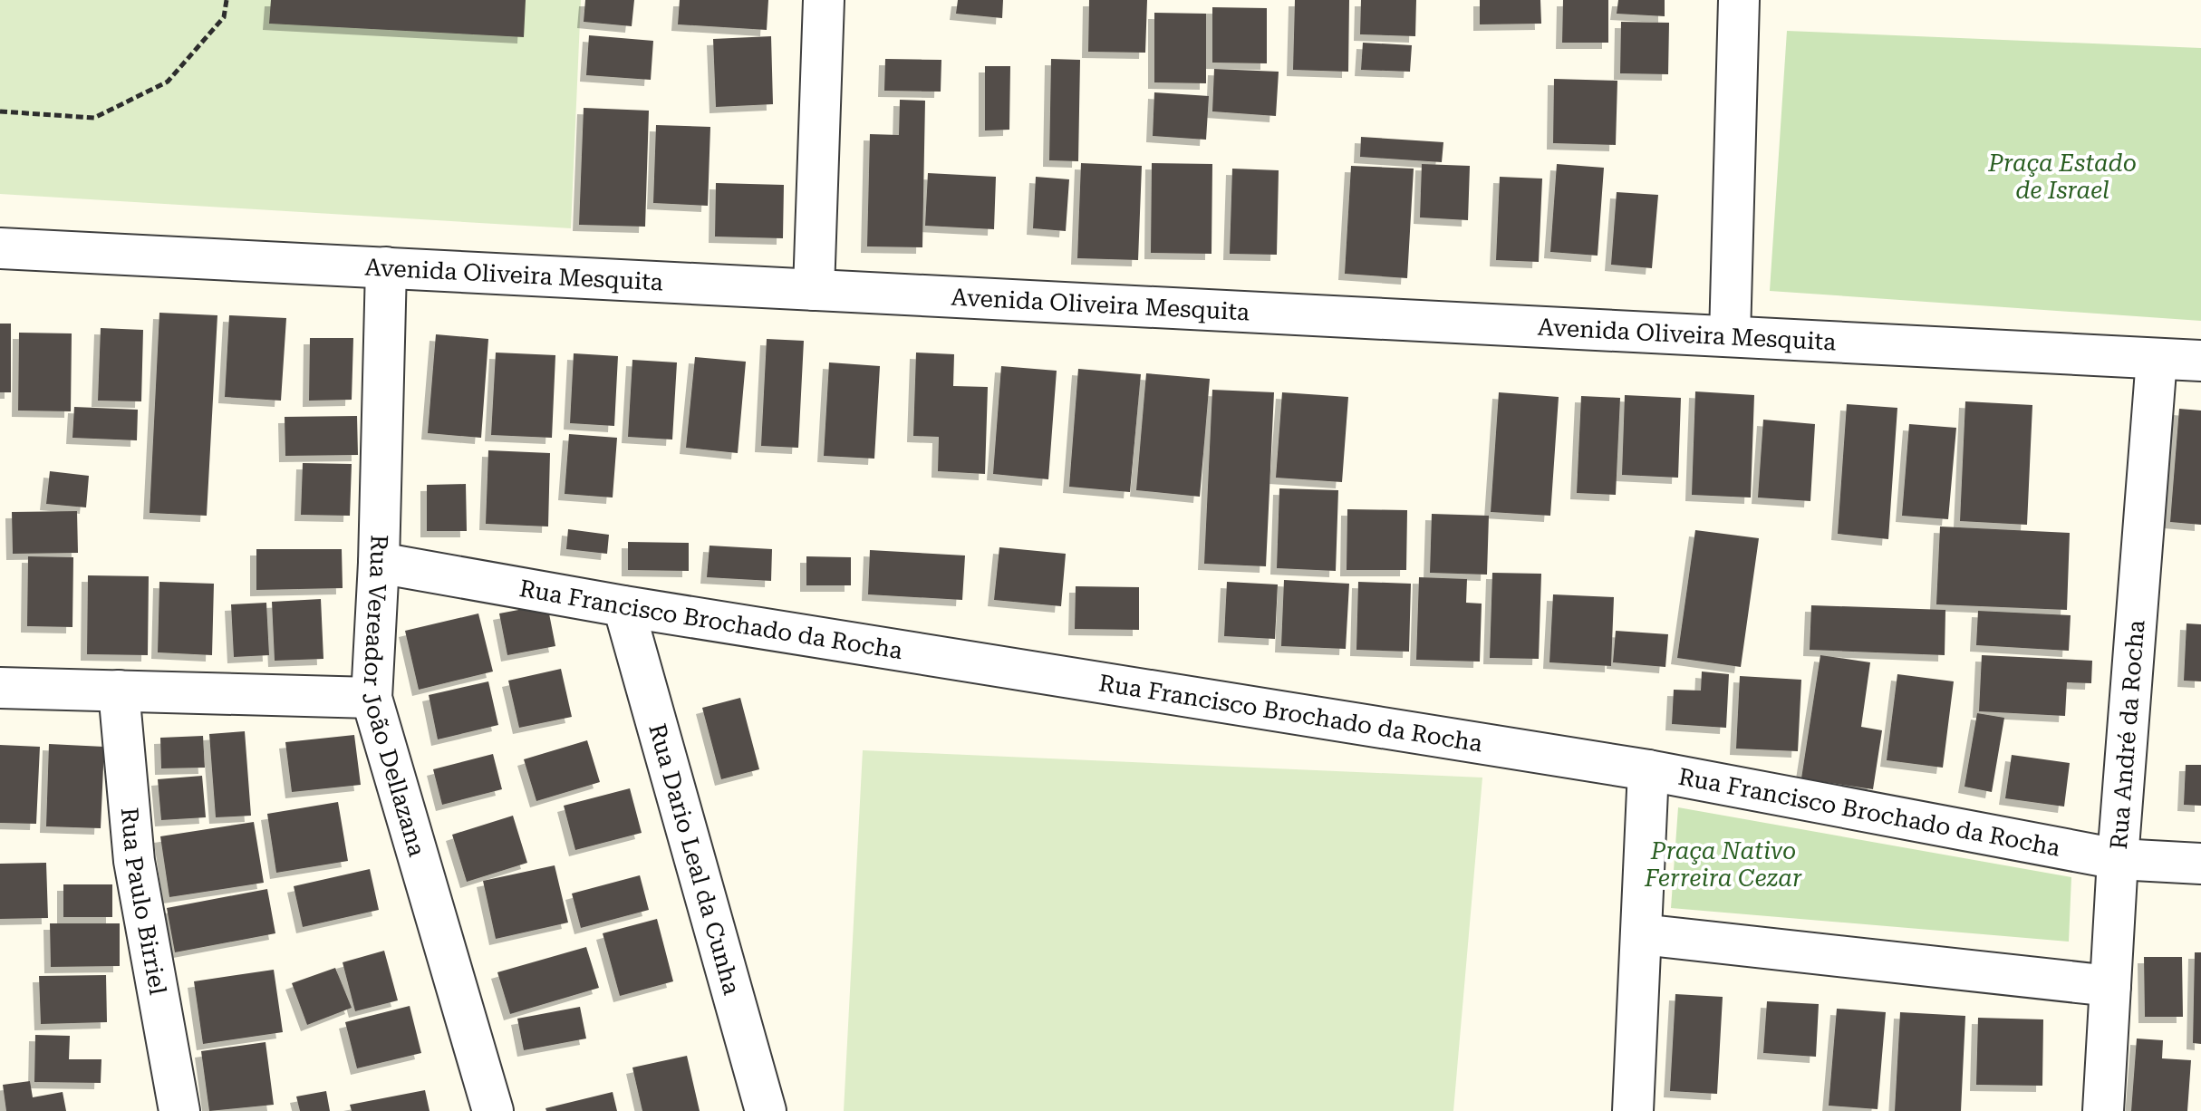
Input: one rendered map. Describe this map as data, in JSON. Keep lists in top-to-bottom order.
{
  "streets": {
    "street": [
      "Avenida Oliveira Mesquita",
      "Rua Francisco Brochado da Rocha",
      "Rua Vereador João Dellazana",
      "Rua André da Rocha",
      "Rua Dario Leal da Cunha",
      "Rua Paulo Birriel"
    ]
  },
  "crossings": [
    ["Avenida Oliveira Mesquita", "Rua Vereador João Dellazana"],
    ["Avenida Oliveira Mesquita", "Rua André da Rocha"],
    ["Rua Francisco Brochado da Rocha", "Rua Vereador João Dellazana"],
    ["Rua Francisco Brochado da Rocha", "Rua André da Rocha"],
    ["Rua Francisco Brochado da Rocha", "Rua Dario Leal da Cunha"]
  ],
  "parks": ["Praça Estado de Israel", "Praça Nativo Ferreira Cezar"]
}
